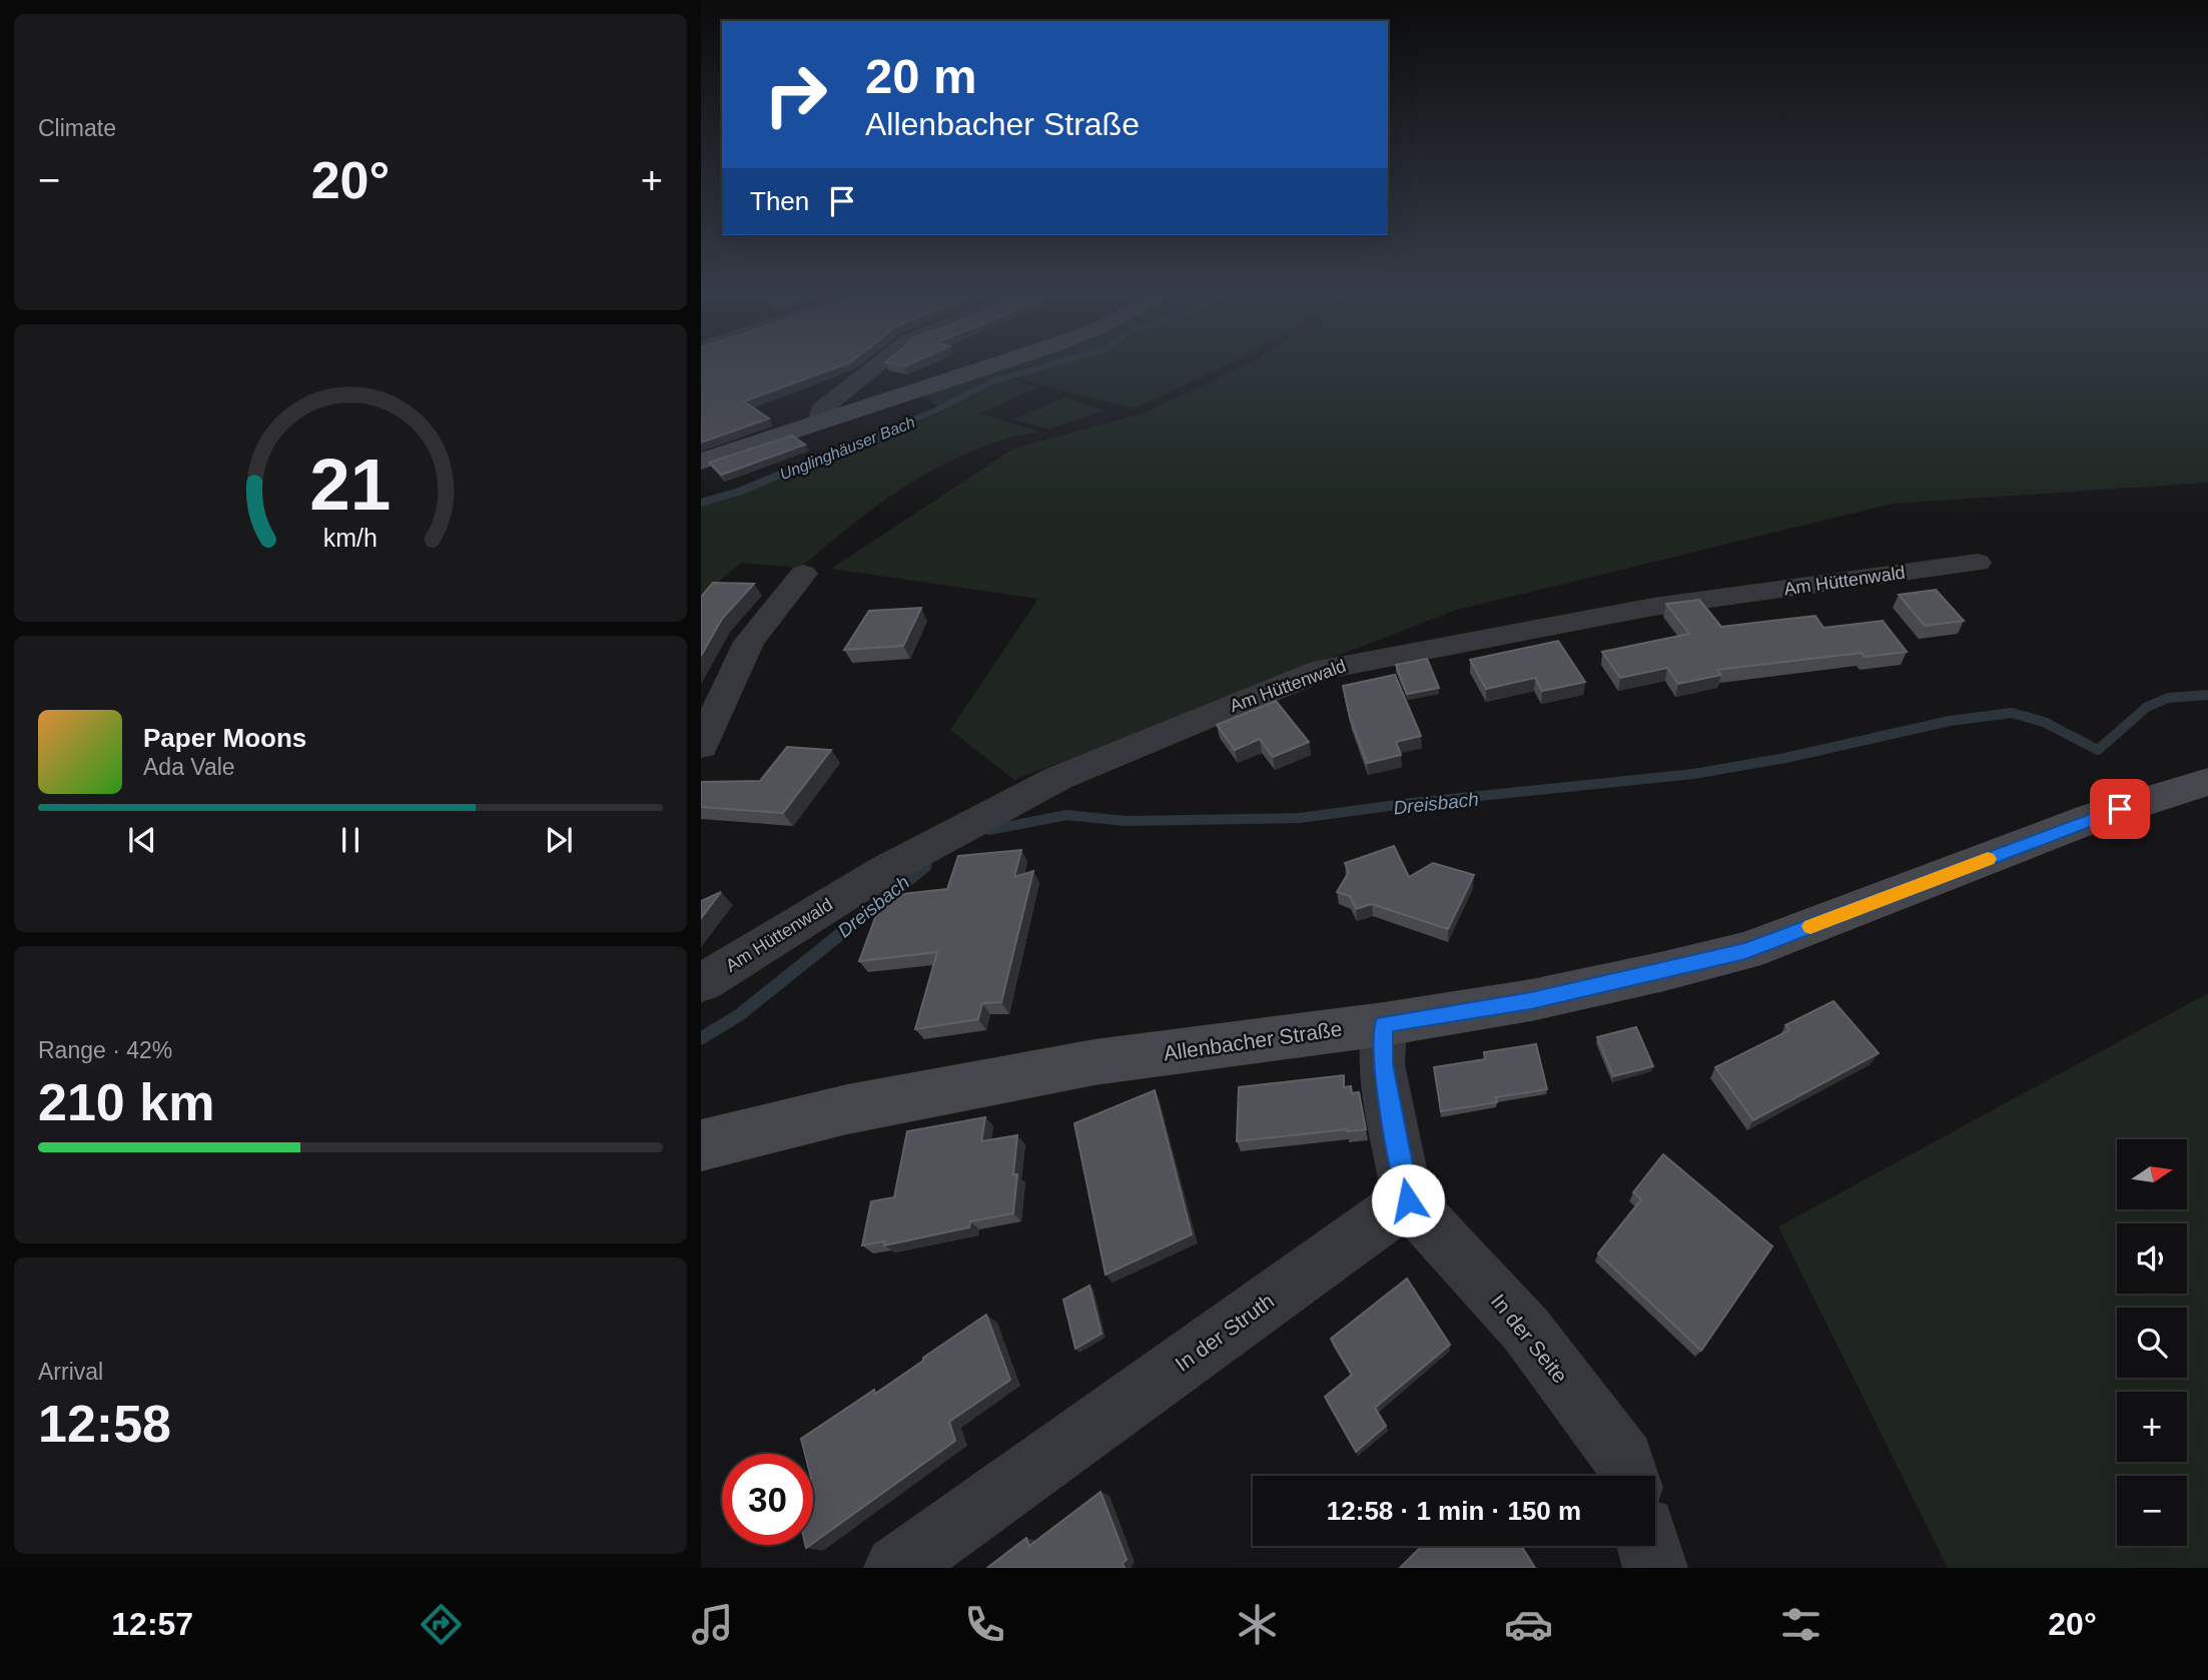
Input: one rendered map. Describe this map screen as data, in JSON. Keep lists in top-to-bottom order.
{
  "streets": {
    "main road": ["Allenbacher Straße"],
    "street": ["Am Hüttenwald", "In der Struth", "In der Seite"]
  },
  "crossings": [
    ["In der Struth", "In der Seite"]
  ],
  "water": ["Unglinghäuser Bach", "Dreisbach"],
  "north": "right",
  "page": {
    "tile": [
      "Climate",
      ["Range · 42%", "210 km"],
      ["Arrival", "12:58"]
    ],
    "turn": ["20 m", "Allenbacher Straße"],
    "heat": ["−", "20°", "+"],
    "then": "Then",
    "song": ["Paper Moons", "Ada Vale"],
    "map_buttons": ["+", "−"],
    "limit": "30",
    "trip": "12:58 · 1 min · 150 m",
    "tabs": ["12:57", "20°"],
    "gauge": ["21", "km/h"]
  }
}
